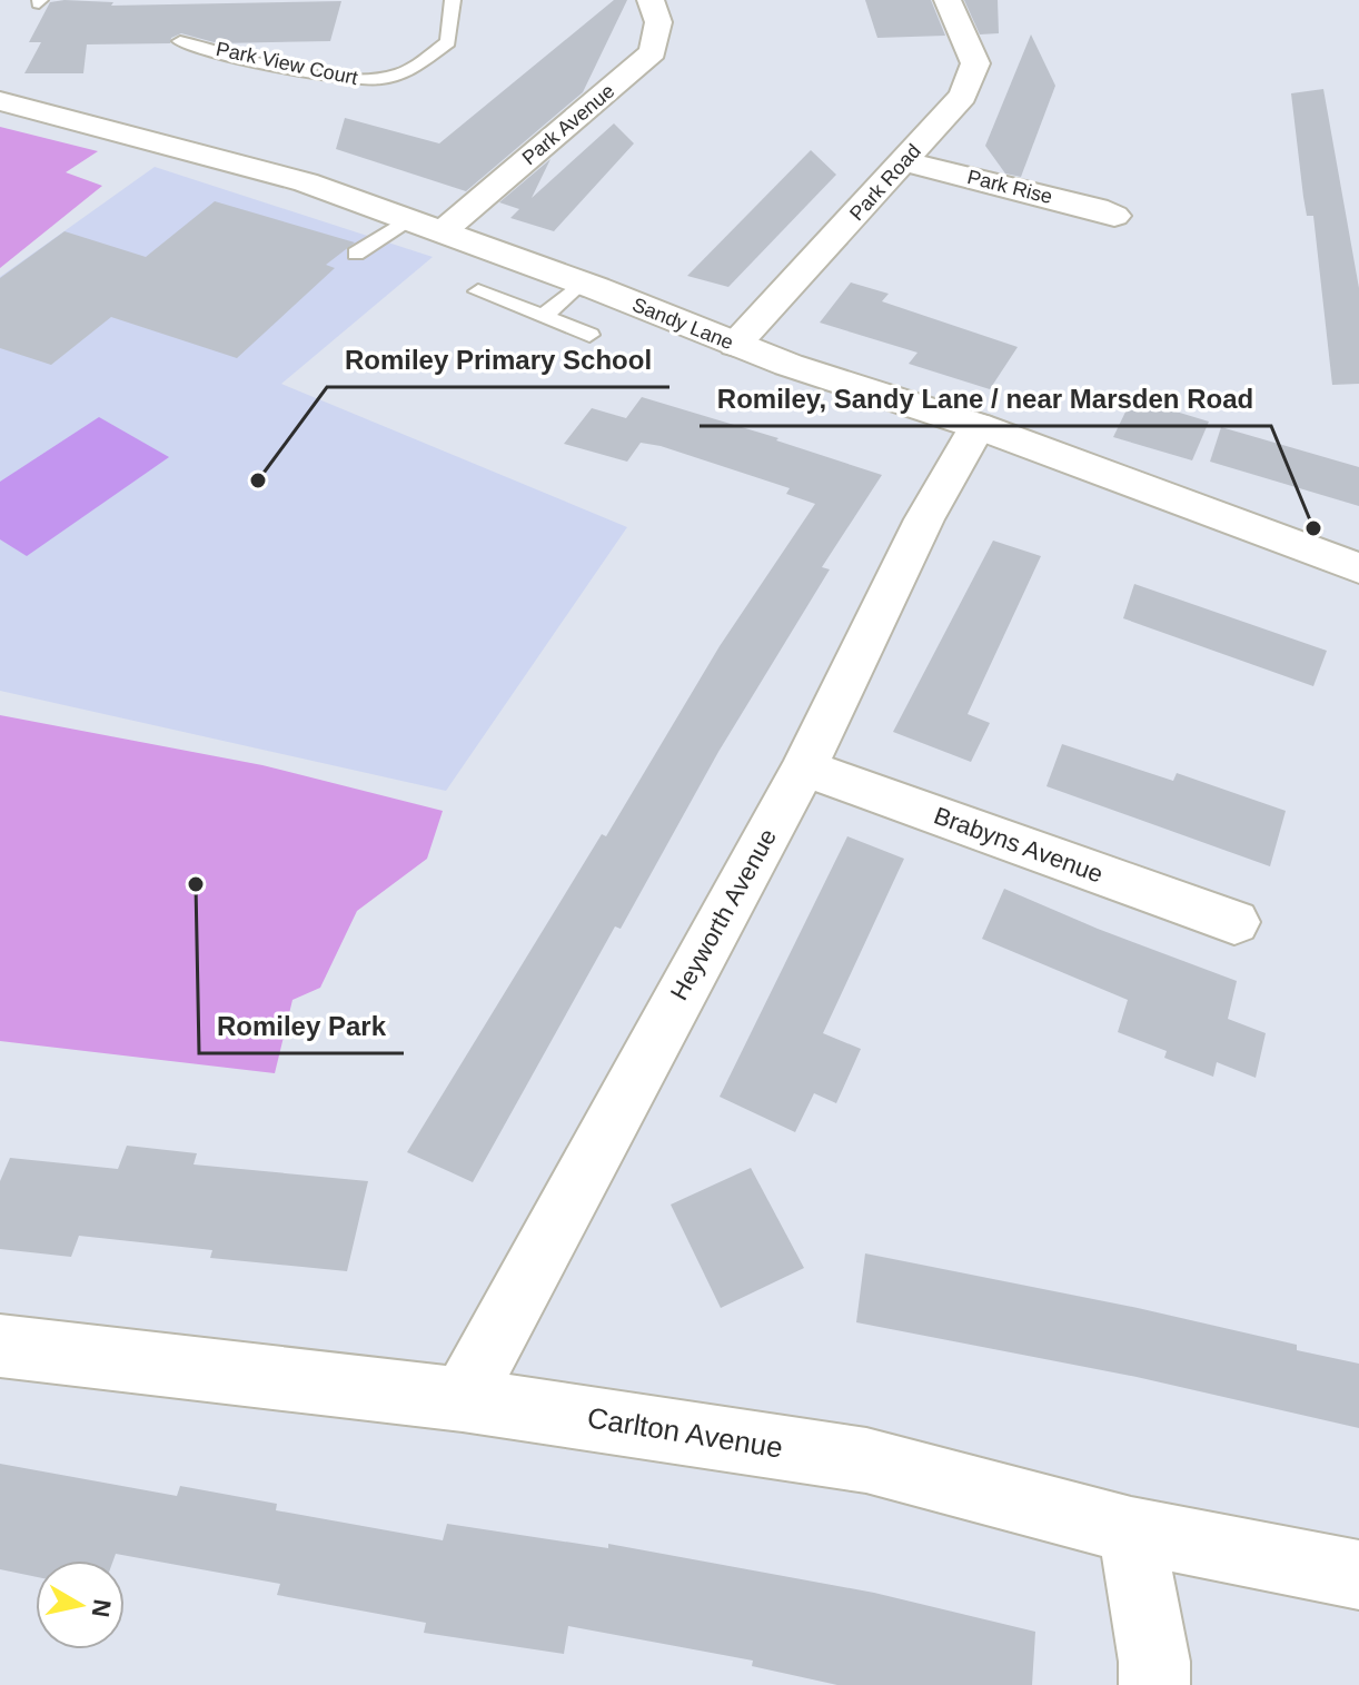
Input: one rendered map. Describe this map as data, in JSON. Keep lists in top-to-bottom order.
{
  "streets": {
    "street": [
      "Park Avenue",
      "Park Road",
      "Park Rise",
      "Sandy Lane",
      "Brabyns Avenue",
      "Heyworth Avenue",
      "Carlton Avenue"
    ],
    "lane": ["Park View Court"]
  },
  "crossings": [
    ["Park Avenue", "Sandy Lane"],
    ["Park Road", "Park Rise"],
    ["Park Road", "Sandy Lane"],
    ["Sandy Lane", "Heyworth Avenue"],
    ["Brabyns Avenue", "Heyworth Avenue"],
    ["Heyworth Avenue", "Carlton Avenue"]
  ],
  "places": ["Romiley Primary School", "Romiley, Sandy Lane / near Marsden Road", "Romiley Park"],
  "north": "right"
}
